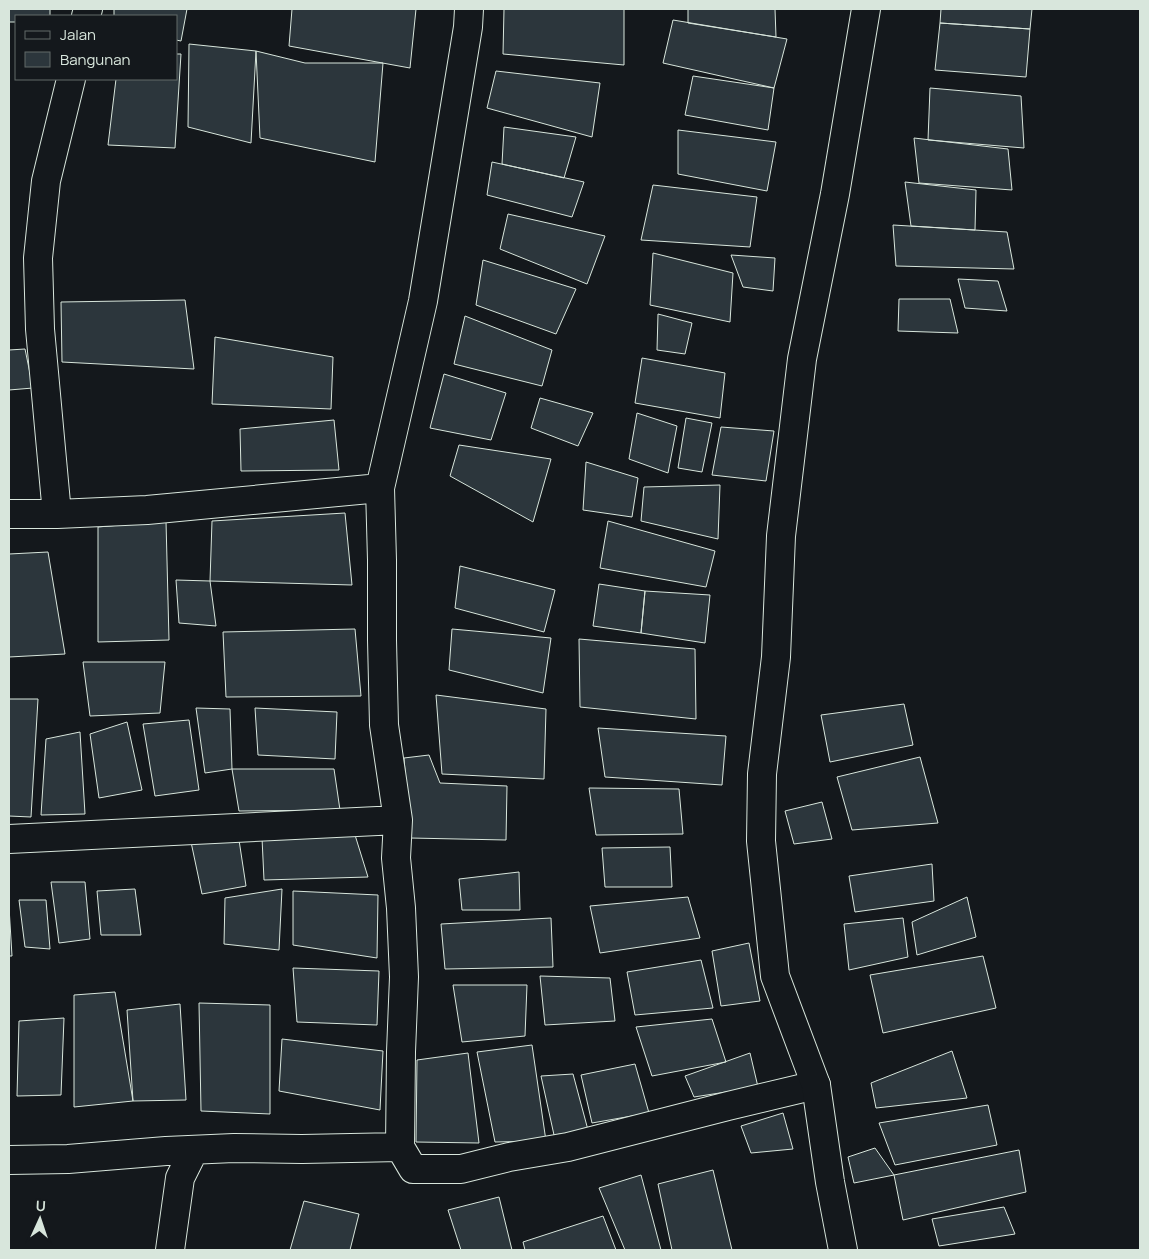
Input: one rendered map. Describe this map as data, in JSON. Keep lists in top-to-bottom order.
{
  "legend": ["Jalan", "Bangunan"],
  "north": "top"
}
